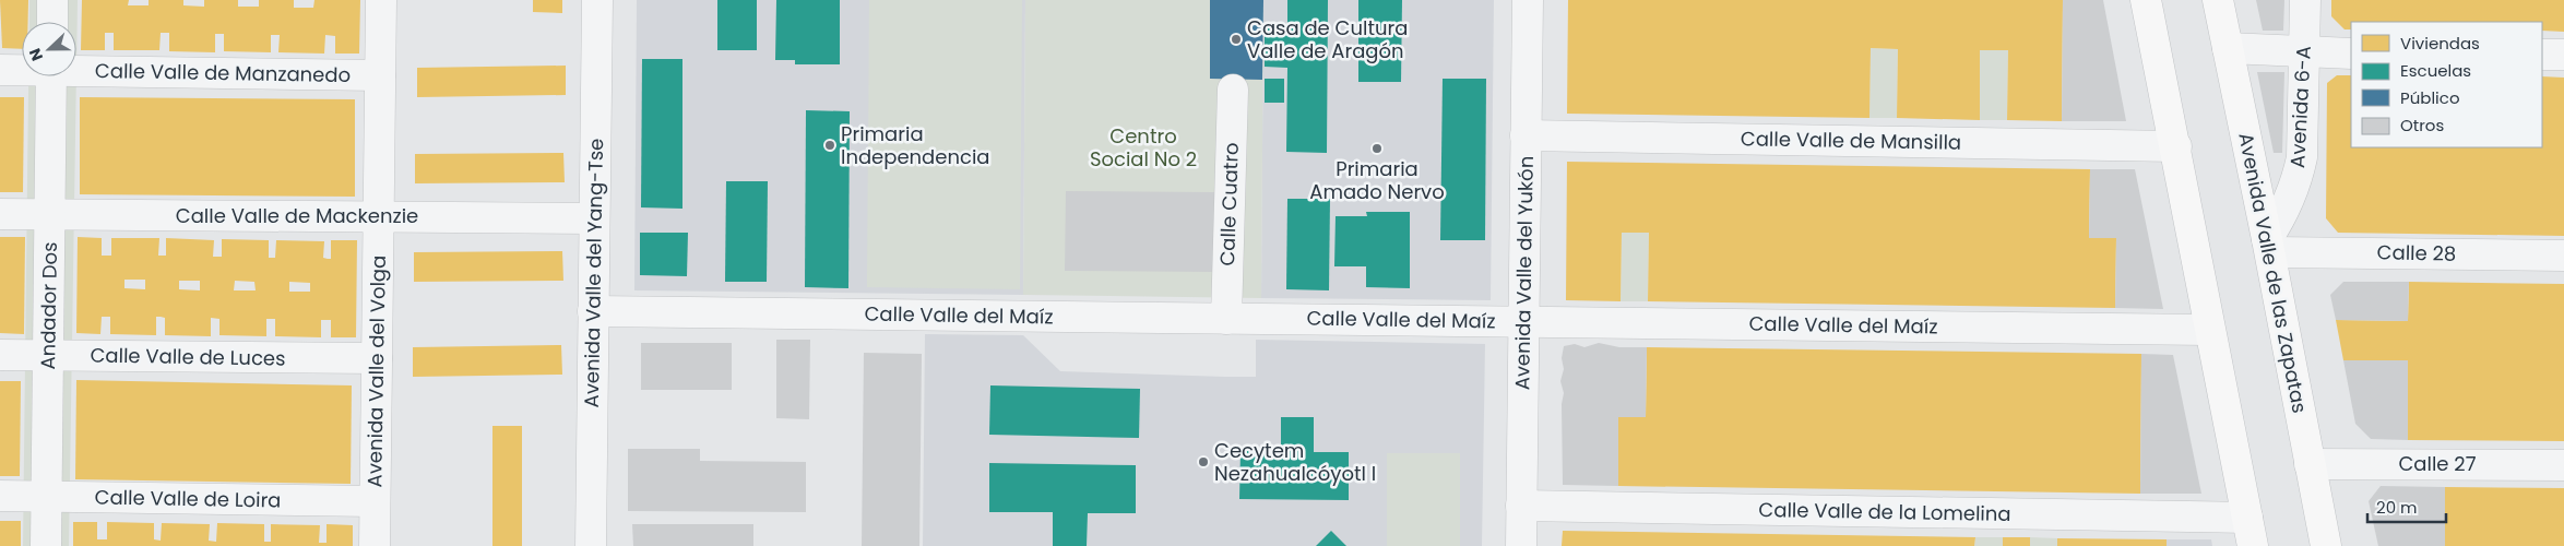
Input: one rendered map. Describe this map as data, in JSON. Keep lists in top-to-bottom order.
{
  "streets": {
    "main road": ["Avenida Valle de las Zapatas"],
    "street": [
      "Calle Valle de Manzanedo",
      "Avenida 6-A",
      "Calle Valle de Mansilla",
      "Calle Cuatro",
      "Calle Valle de Mackenzie",
      "Calle 28",
      "Avenida Valle del Yang-Tse",
      "Avenida Valle del Yukón",
      "Andador Dos",
      "Calle Valle del Maíz",
      "Calle Valle de Luces",
      "Avenida Valle del Volga",
      "Calle 27",
      "Calle Valle de Loira",
      "Calle Valle de la Lomelina"
    ]
  },
  "crossings": [
    ["Calle Valle de Manzanedo", "Avenida Valle del Volga"],
    ["Avenida 6-A", "Calle 28"],
    ["Avenida 6-A", "Avenida Valle de las Zapatas"],
    ["Calle Valle de Mansilla", "Avenida Valle del Yukón"],
    ["Calle Cuatro", "Calle Valle del Maíz"],
    ["Calle Valle de Mackenzie", "Avenida Valle del Yang-Tse"],
    ["Calle Valle de Mackenzie", "Andador Dos"],
    ["Calle Valle de Mackenzie", "Avenida Valle del Volga"],
    ["Calle 28", "Avenida Valle de las Zapatas"],
    ["Avenida Valle del Yang-Tse", "Calle Valle del Maíz"],
    ["Avenida Valle del Yukón", "Calle Valle del Maíz"],
    ["Avenida Valle del Yukón", "Calle Valle de la Lomelina"],
    ["Avenida Valle de las Zapatas", "Calle 27"],
    ["Andador Dos", "Calle Valle de Luces"],
    ["Andador Dos", "Calle Valle de Loira"],
    ["Calle Valle de Luces", "Avenida Valle del Volga"],
    ["Avenida Valle del Volga", "Calle Valle de Loira"]
  ],
  "parks": ["Centro Social No 2"],
  "places": [
    "Casa de Cultura Valle de Aragón",
    "Primaria Independencia",
    "Primaria Amado Nervo",
    "Cecytem Nezahualcóyotl I"
  ],
  "legend": [
    "Viviendas",
    "Escuelas",
    "Público",
    "Otros"
  ],
  "scale_bar": "20 m",
  "north": "left"
}
